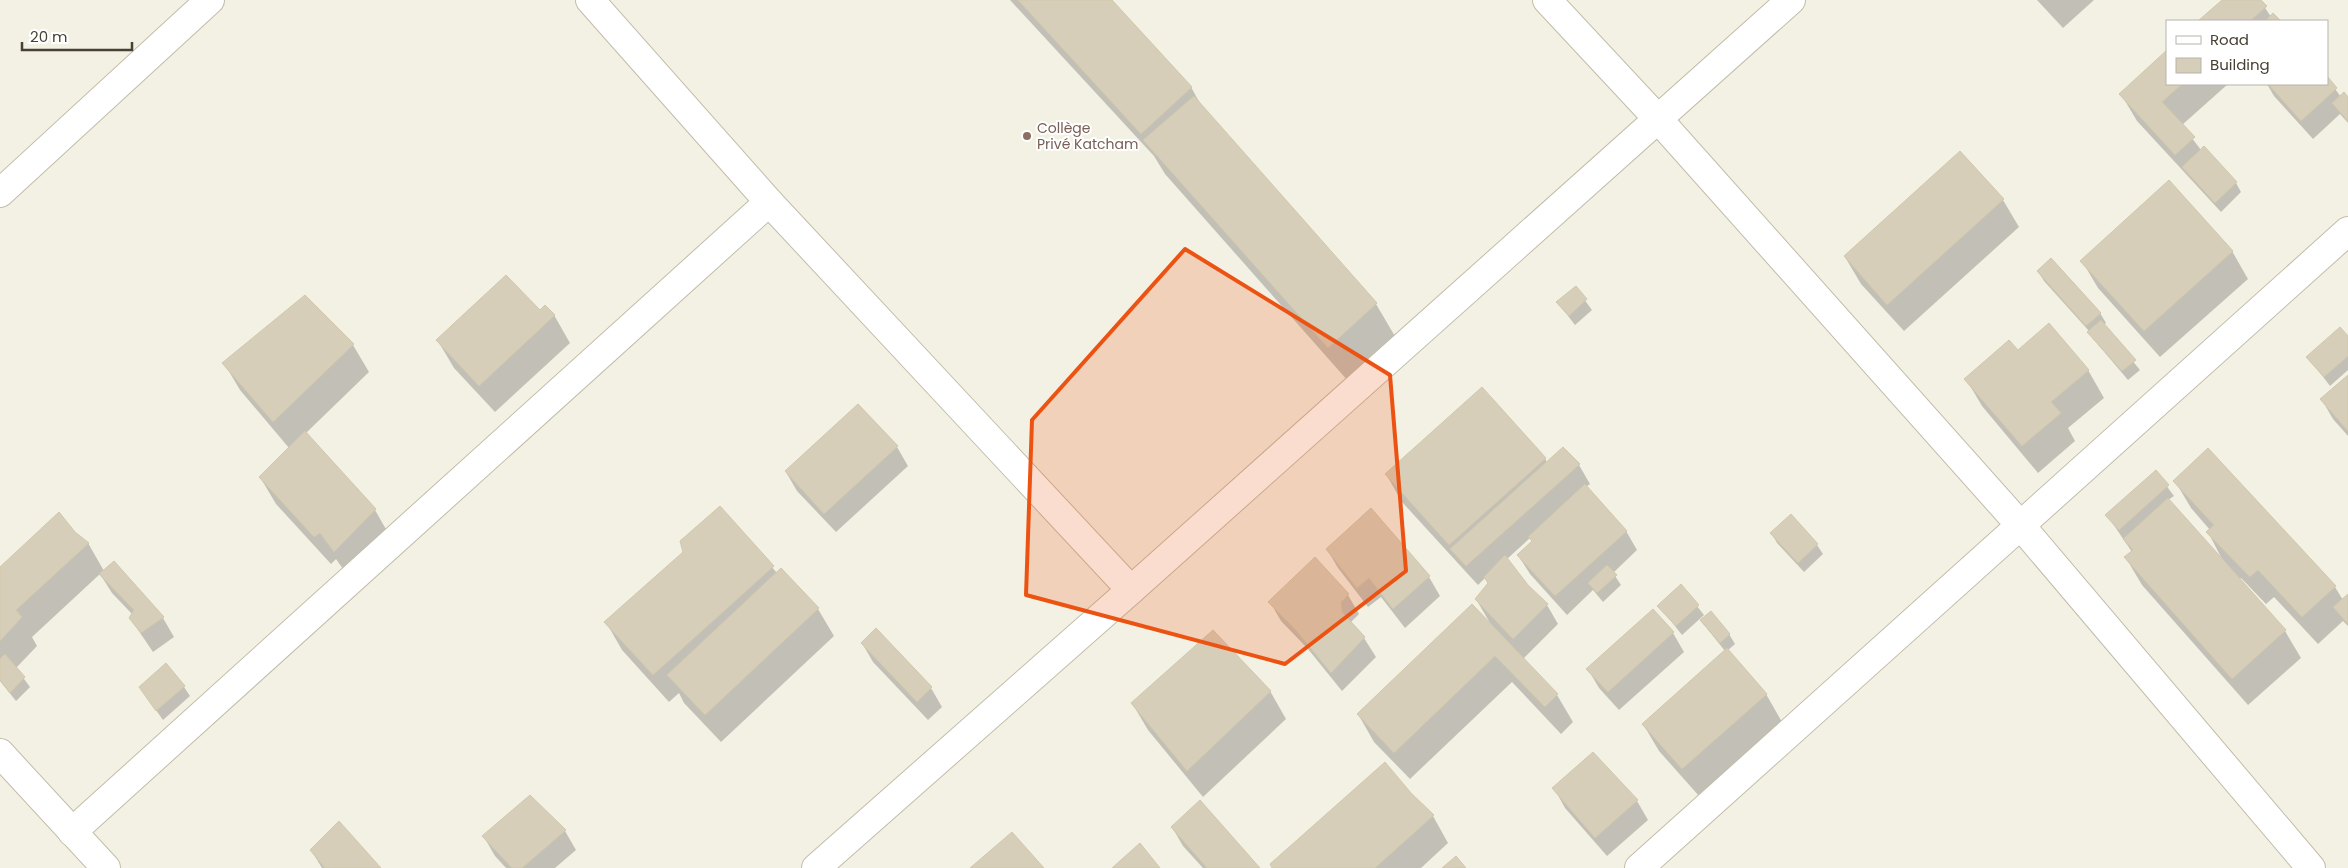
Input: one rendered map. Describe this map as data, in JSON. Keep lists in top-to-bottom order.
{
  "places": ["Collège Privé Katcham"],
  "legend": ["Road", "Building"],
  "scale_bar": "20 m"
}
